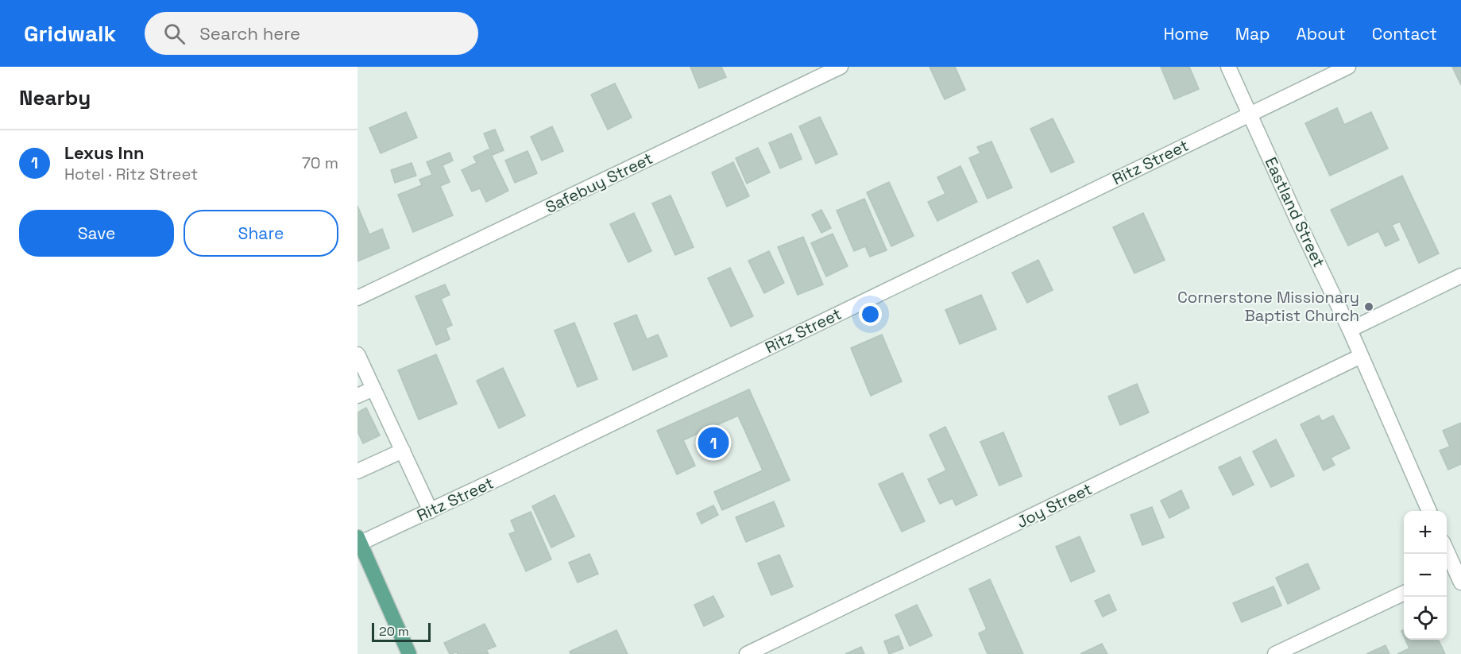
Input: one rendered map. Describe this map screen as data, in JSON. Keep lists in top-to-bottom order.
{
  "streets": {
    "street": [
      "Ritz Street",
      "Safebuy Street",
      "Eastland Street",
      "Joy Street"
    ]
  },
  "crossings": [
    ["Ritz Street", "Eastland Street"],
    ["Eastland Street", "Joy Street"]
  ],
  "places": ["Cornerstone Missionary Baptist Church"],
  "scale_bar": "20 m",
  "page": {
    "header": "Gridwalk",
    "search": "Search here",
    "nav": [
      "Home",
      "Map",
      "About",
      "Contact"
    ],
    "heading": "Nearby",
    "list": [
      {
        "mark": "1",
        "name": "Lexus Inn",
        "note": "Hotel · Ritz Street",
        "value": "70 m"
      }
    ],
    "buttons": ["Save", "Share"],
    "pins": "1",
    "map_buttons": ["+", "−"],
    "scale": "20 m"
  }
}
